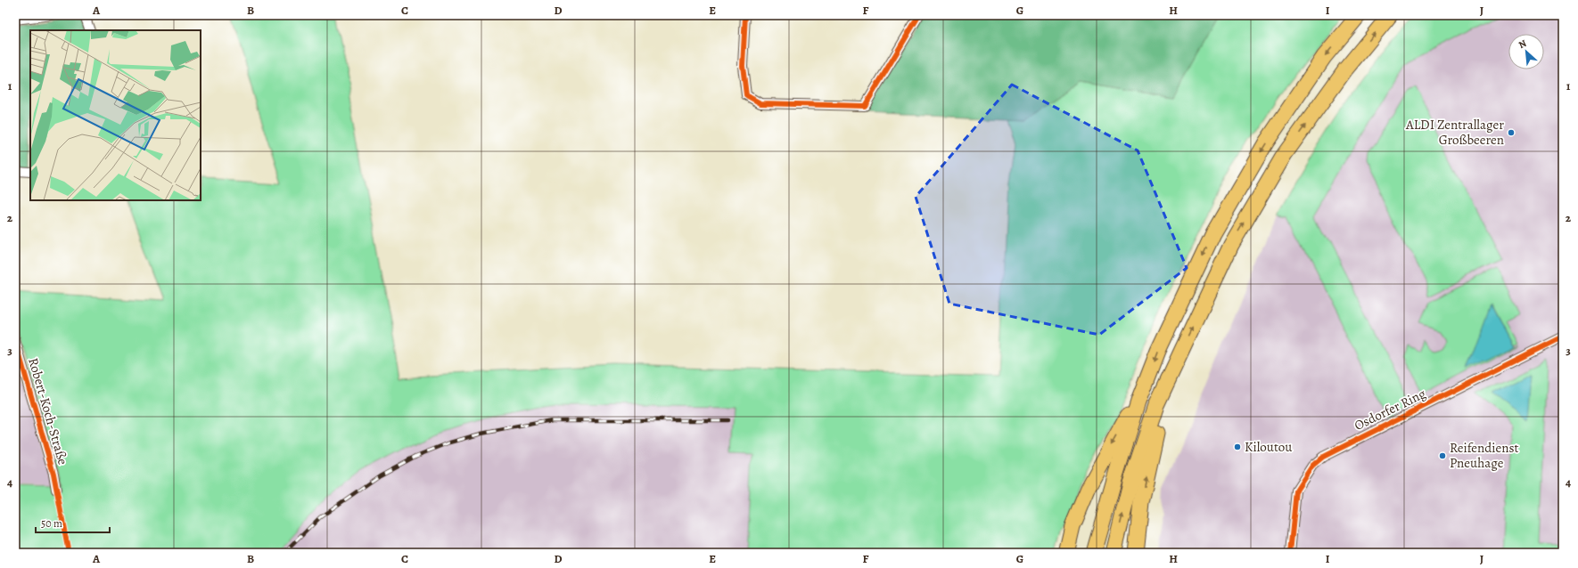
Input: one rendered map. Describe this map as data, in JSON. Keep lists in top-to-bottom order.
{
  "streets": {
    "street": ["Osdorfer Ring", "Robert-Koch-Straße"]
  },
  "places": ["ALDI Zentrallager Großbeeren", "Kiloutou", "Reifendienst Pneuhage"],
  "scale_bar": "50 m",
  "north": "top left",
  "grid": {
    "columns": [
      "A",
      "B",
      "C",
      "D",
      "E",
      "F",
      "G",
      "H",
      "I",
      "J"
    ],
    "rows": [
      "1",
      "2",
      "3",
      "4"
    ]
  }
}
